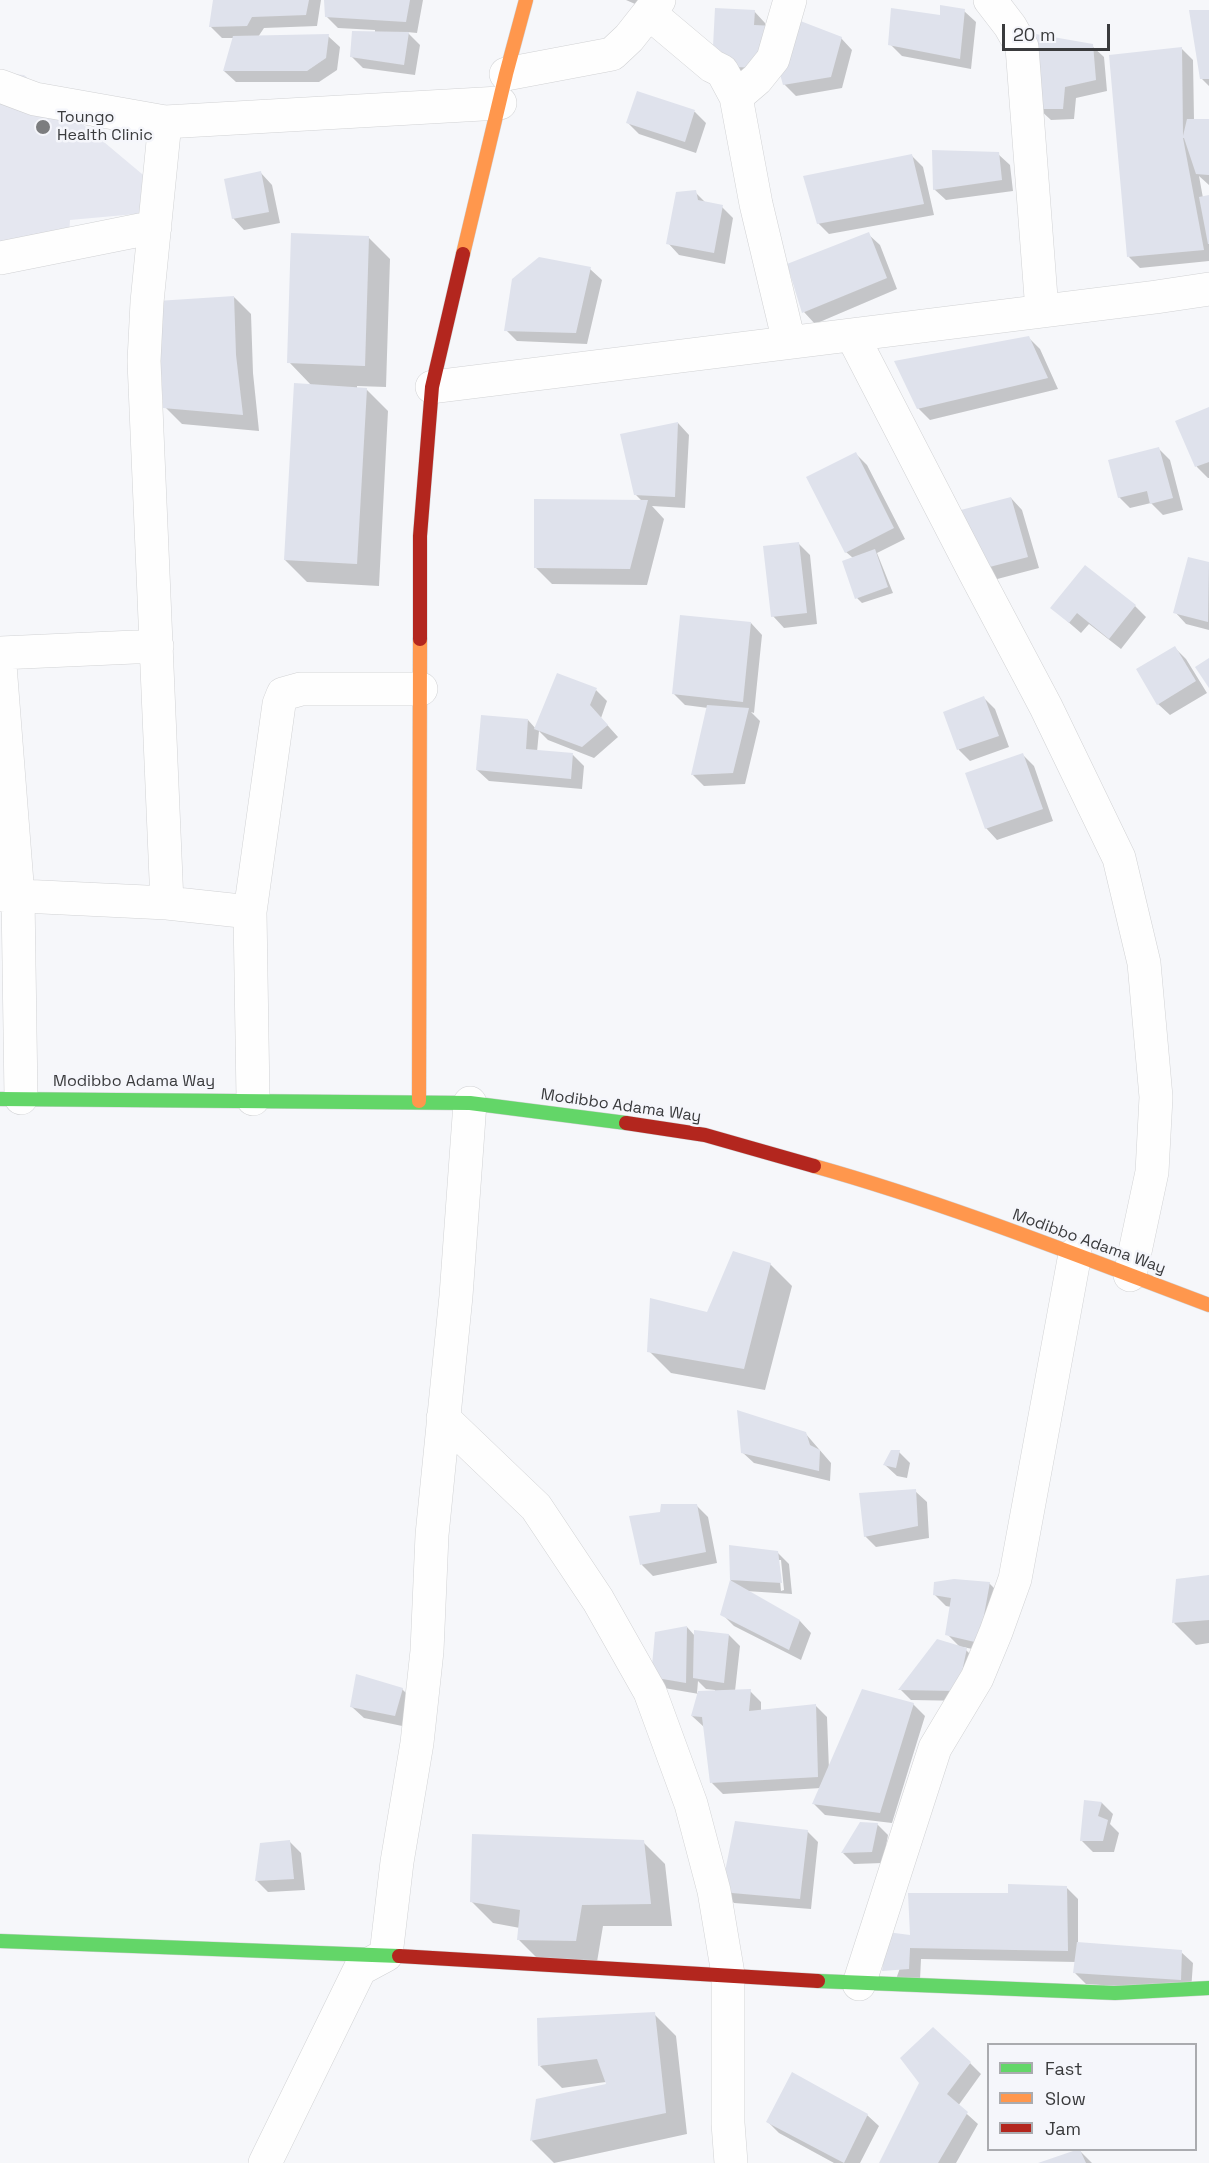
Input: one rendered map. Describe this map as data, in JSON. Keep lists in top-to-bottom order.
{
  "streets": {
    "street": ["Modibbo Adama Way"]
  },
  "places": ["Toungo Health Clinic"],
  "legend": ["Fast", "Slow", "Jam"],
  "scale_bar": "20 m"
}
